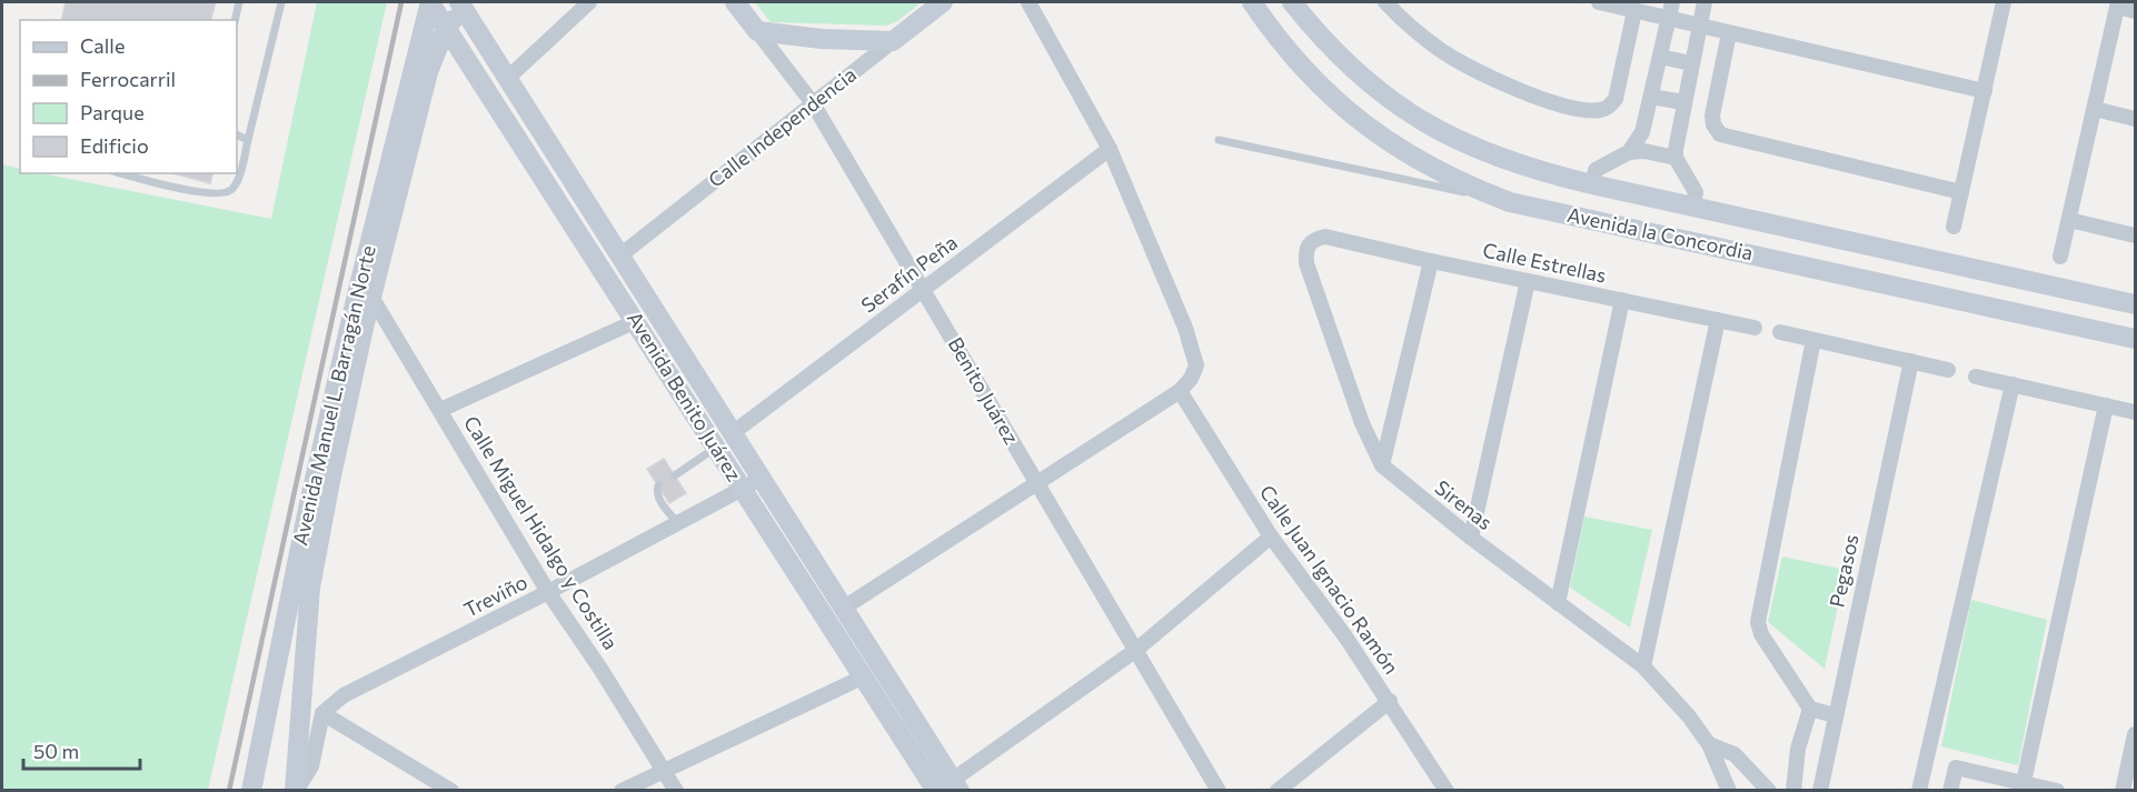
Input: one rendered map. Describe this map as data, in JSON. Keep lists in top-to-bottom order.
{
  "streets": {
    "main road": [
      "Calle Independencia",
      "Avenida la Concordia",
      "Benito Juárez",
      "Avenida Manuel L. Barragán Norte",
      "Avenida Benito Juárez"
    ],
    "street": [
      "Calle Estrellas",
      "Serafín Peña",
      "Sirenas",
      "Calle Miguel Hidalgo y Costilla",
      "Pegasos",
      "Calle Juan Ignacio Ramón",
      "Treviño"
    ]
  },
  "crossings": [
    ["Calle Independencia", "Benito Juárez"],
    ["Calle Independencia", "Avenida Benito Juárez"],
    ["Calle Estrellas", "Sirenas"],
    ["Serafín Peña", "Benito Juárez"],
    ["Serafín Peña", "Avenida Benito Juárez"],
    ["Avenida Manuel L. Barragán Norte", "Avenida Benito Juárez"],
    ["Avenida Manuel L. Barragán Norte", "Calle Miguel Hidalgo y Costilla"],
    ["Avenida Benito Juárez", "Treviño"],
    ["Calle Miguel Hidalgo y Costilla", "Treviño"]
  ],
  "legend": [
    "Calle",
    "Ferrocarril",
    "Parque",
    "Edificio"
  ],
  "scale_bar": "50 m"
}
